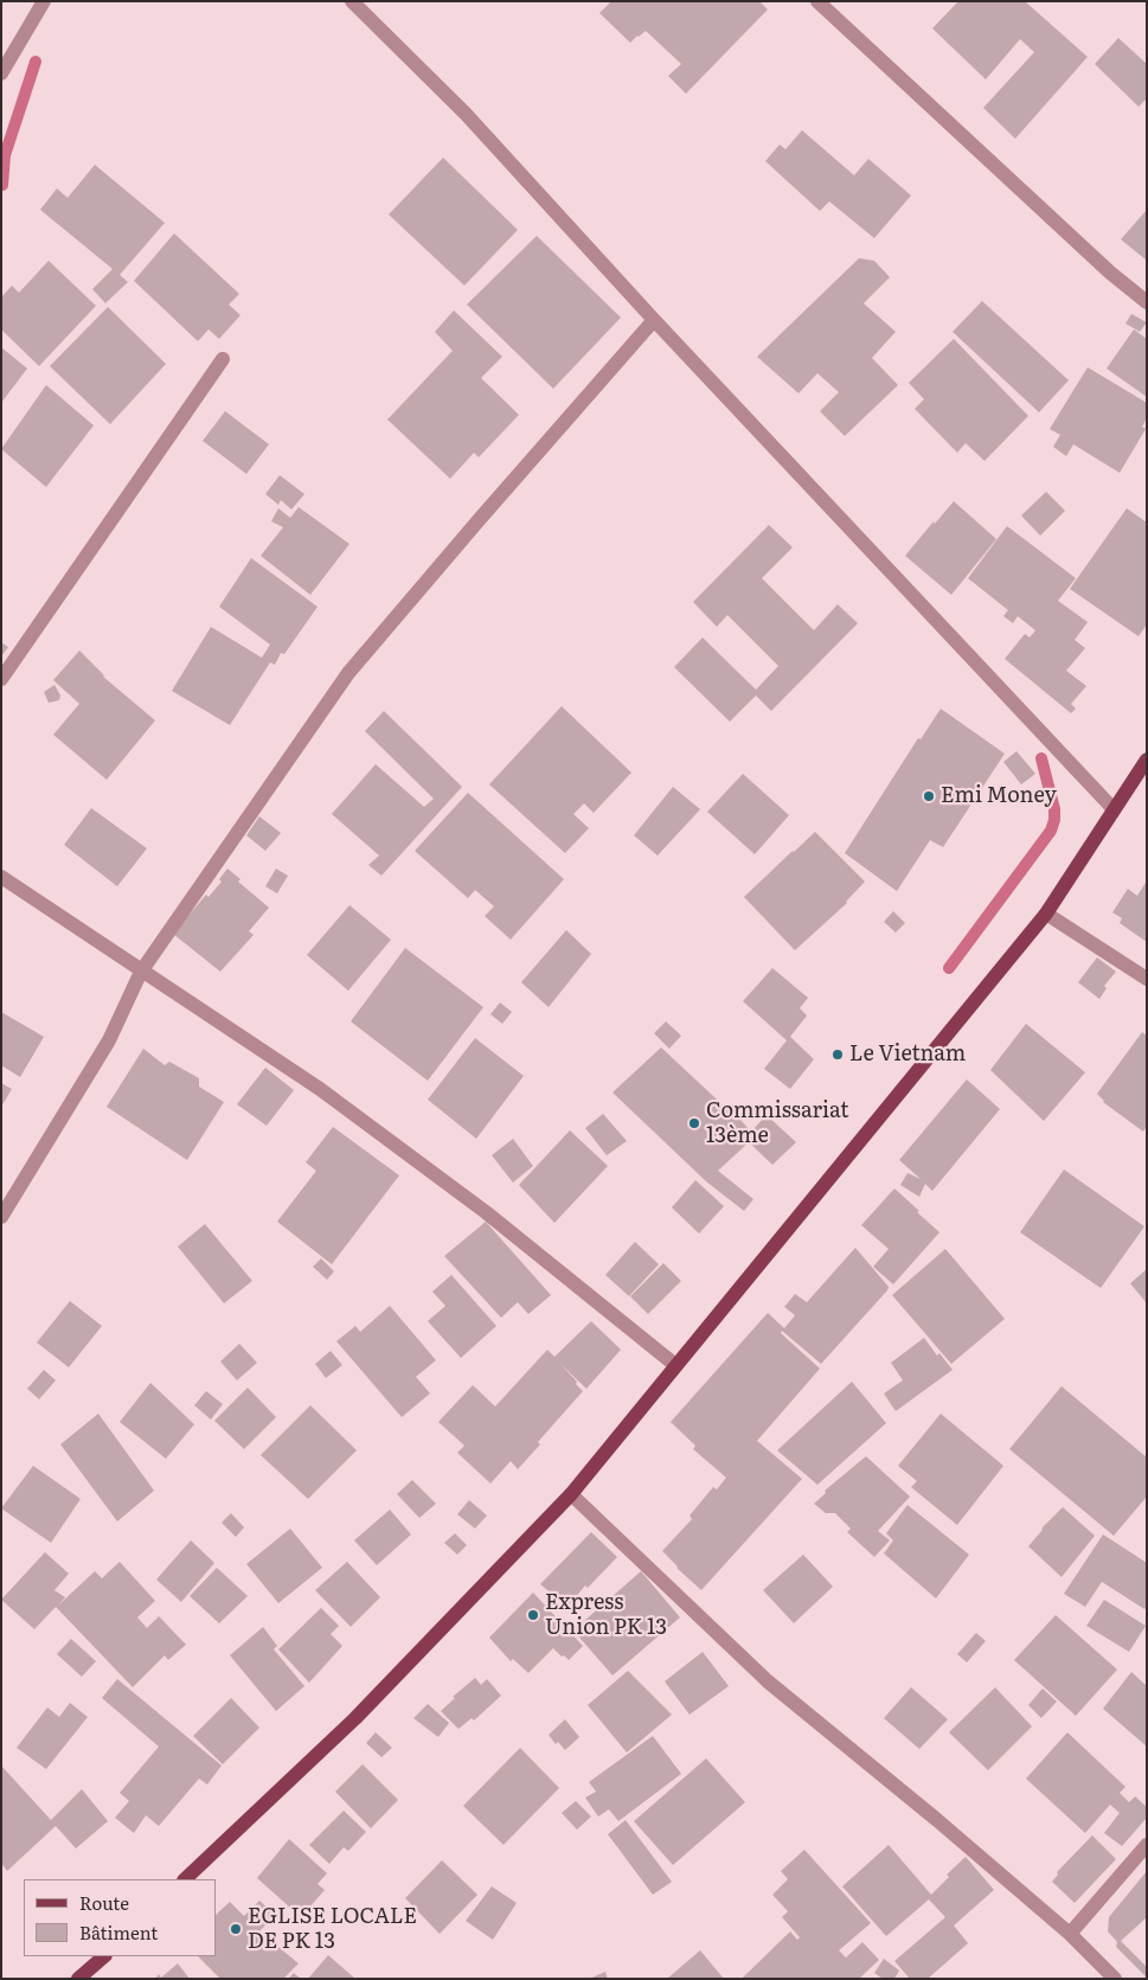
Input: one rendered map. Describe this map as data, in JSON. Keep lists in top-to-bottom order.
{
  "places": [
    "Emi Money",
    "Le Vietnam",
    "Commissariat 13ème",
    "Express Union PK 13",
    "EGLISE LOCALE DE PK 13"
  ],
  "legend": ["Route", "Bâtiment"]
}
